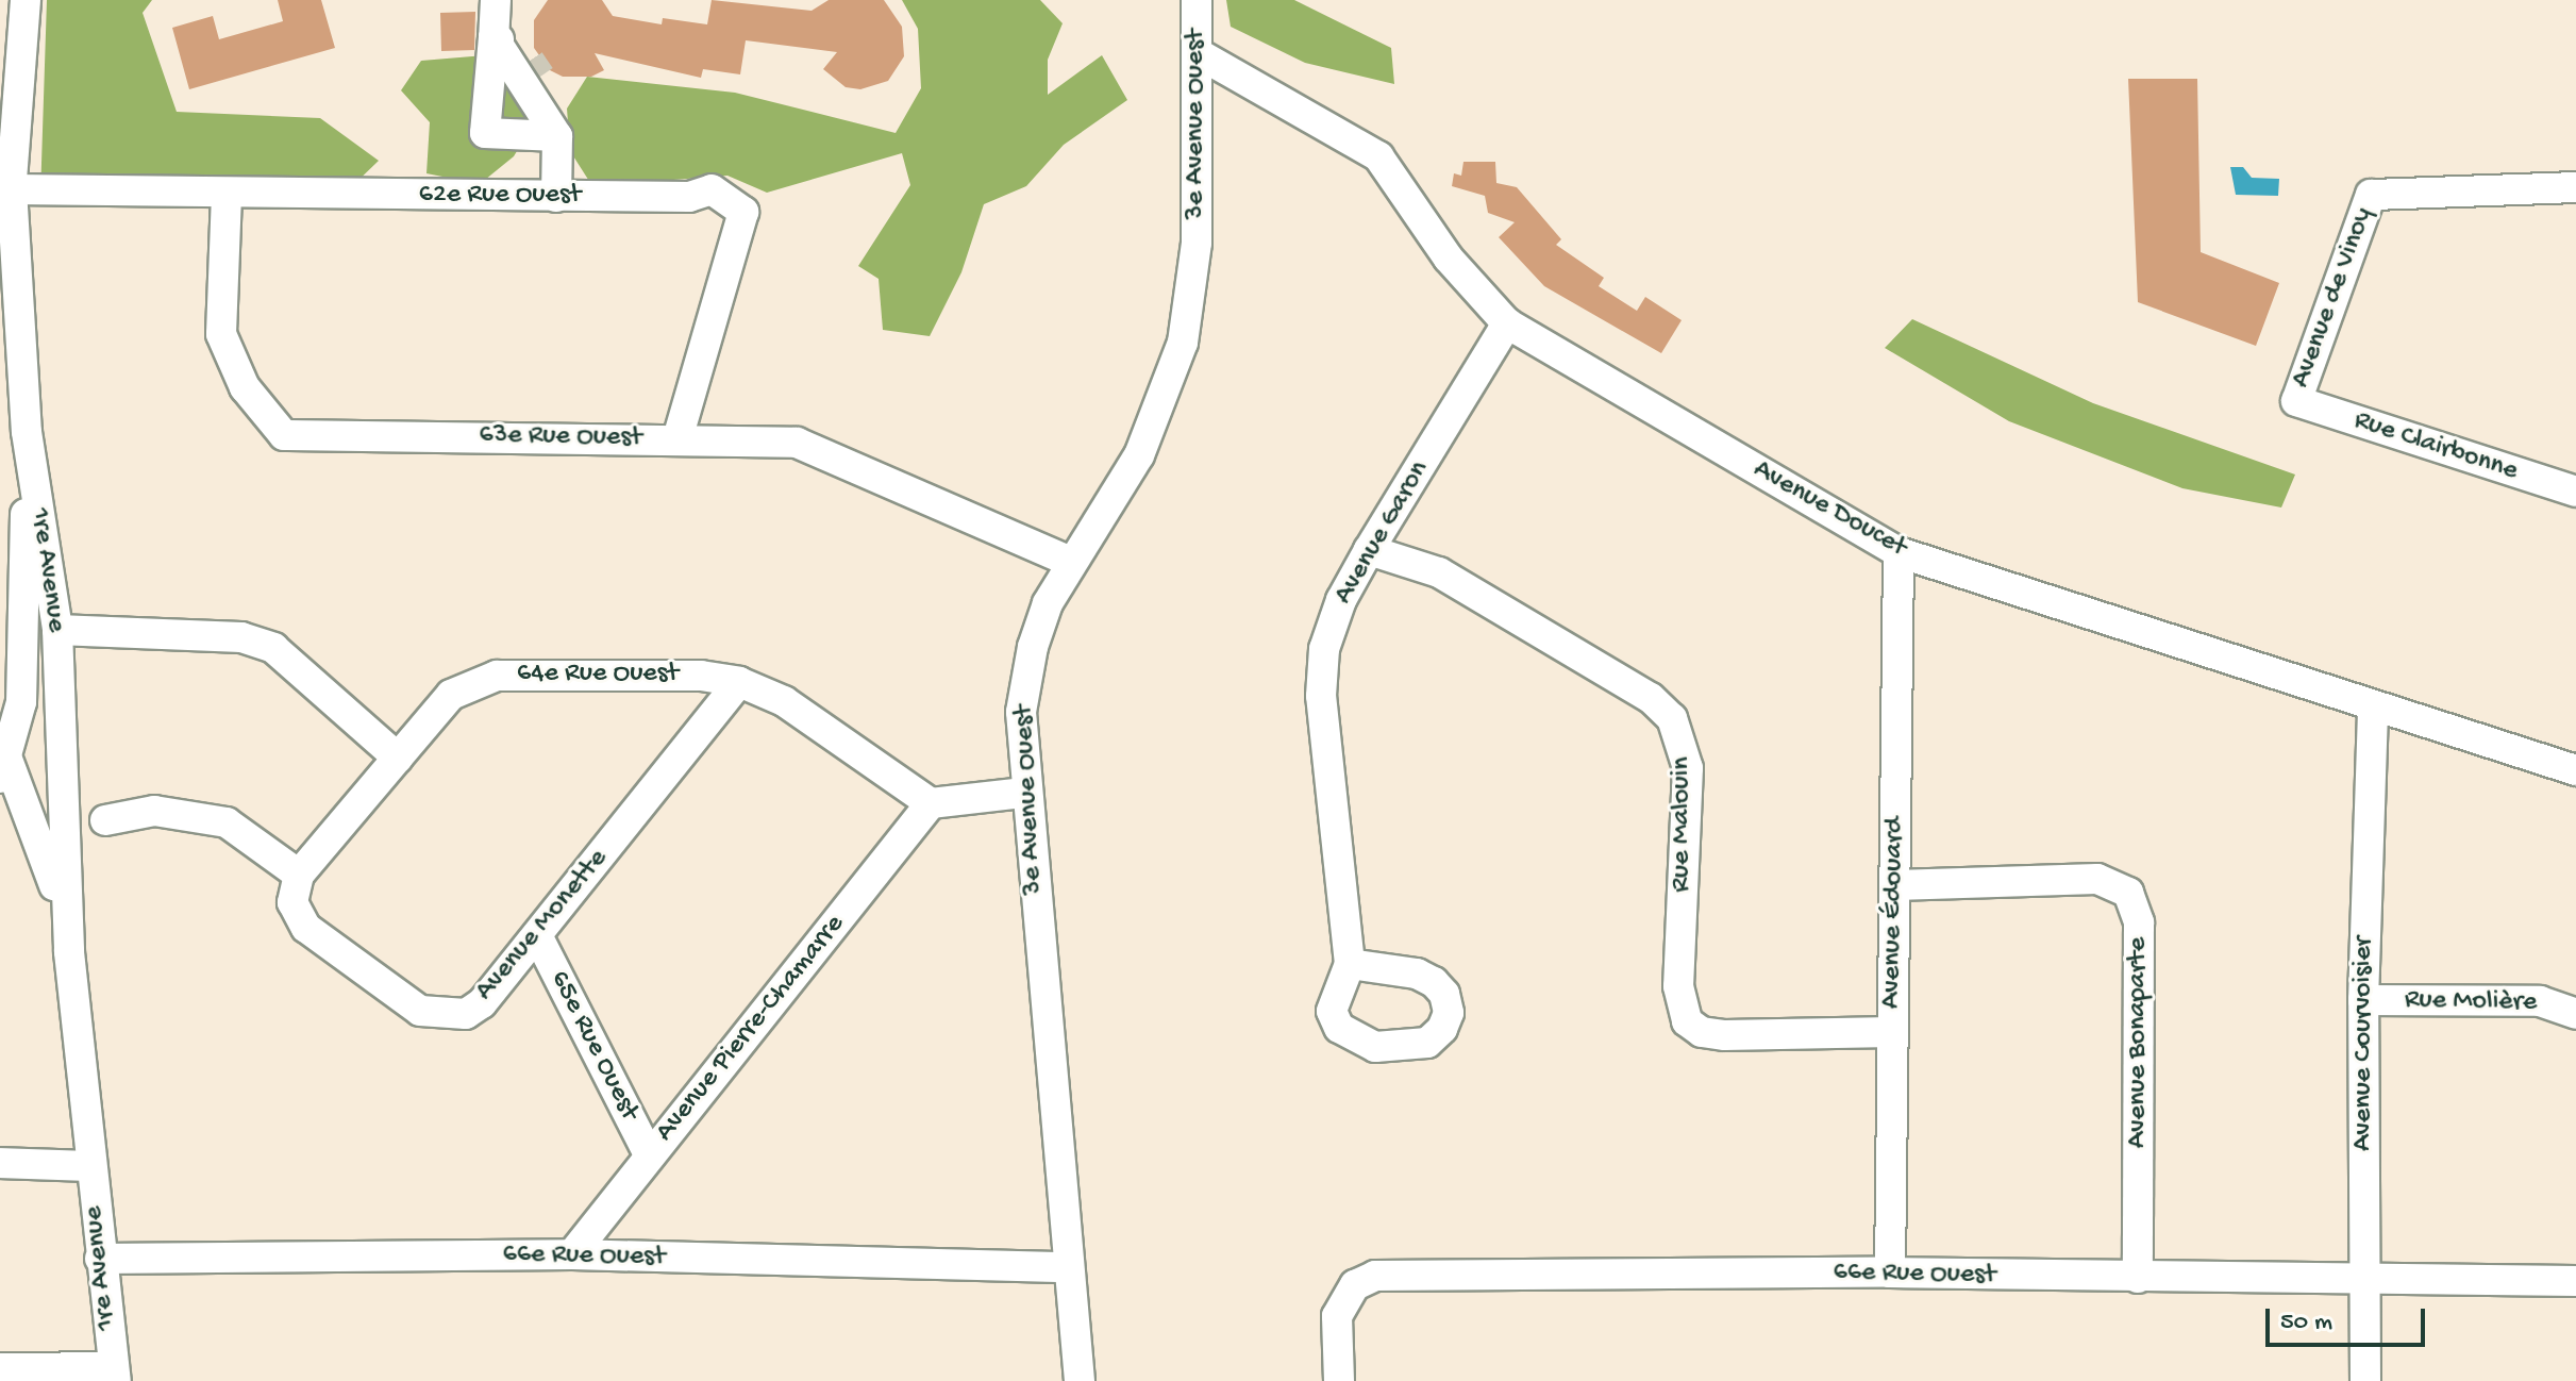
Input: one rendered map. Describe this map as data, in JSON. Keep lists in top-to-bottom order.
{
  "streets": {
    "street": [
      "3e Avenue Ouest",
      "62e Rue Ouest",
      "Avenue de Vinoy",
      "63e Rue Ouest",
      "Rue Clairbonne",
      "Avenue Doucet",
      "Avenue Garon",
      "1re Avenue",
      "64e Rue Ouest",
      "Rue Malouin",
      "Avenue Édouard",
      "Avenue Monette",
      "Rue Molière",
      "Avenue Pierre-Chamarre",
      "Avenue Bonaparte",
      "Avenue Courvoisier",
      "65e Rue Ouest",
      "66e Rue Ouest"
    ]
  },
  "crossings": [
    ["3e Avenue Ouest", "63e Rue Ouest"],
    ["3e Avenue Ouest", "Avenue Doucet"],
    ["3e Avenue Ouest", "66e Rue Ouest"],
    ["62e Rue Ouest", "63e Rue Ouest"],
    ["62e Rue Ouest", "1re Avenue"],
    ["Avenue de Vinoy", "Rue Clairbonne"],
    ["Avenue Doucet", "Avenue Garon"],
    ["Avenue Doucet", "Avenue Édouard"],
    ["Avenue Doucet", "Avenue Courvoisier"],
    ["Avenue Garon", "Rue Malouin"],
    ["1re Avenue", "66e Rue Ouest"],
    ["64e Rue Ouest", "Avenue Monette"],
    ["64e Rue Ouest", "Avenue Pierre-Chamarre"],
    ["Rue Malouin", "Avenue Édouard"],
    ["Avenue Édouard", "Avenue Bonaparte"],
    ["Avenue Édouard", "66e Rue Ouest"],
    ["Avenue Monette", "65e Rue Ouest"],
    ["Rue Molière", "Avenue Courvoisier"],
    ["Avenue Pierre-Chamarre", "65e Rue Ouest"],
    ["Avenue Pierre-Chamarre", "66e Rue Ouest"],
    ["Avenue Bonaparte", "66e Rue Ouest"],
    ["Avenue Courvoisier", "66e Rue Ouest"]
  ],
  "scale_bar": "50 m"
}
